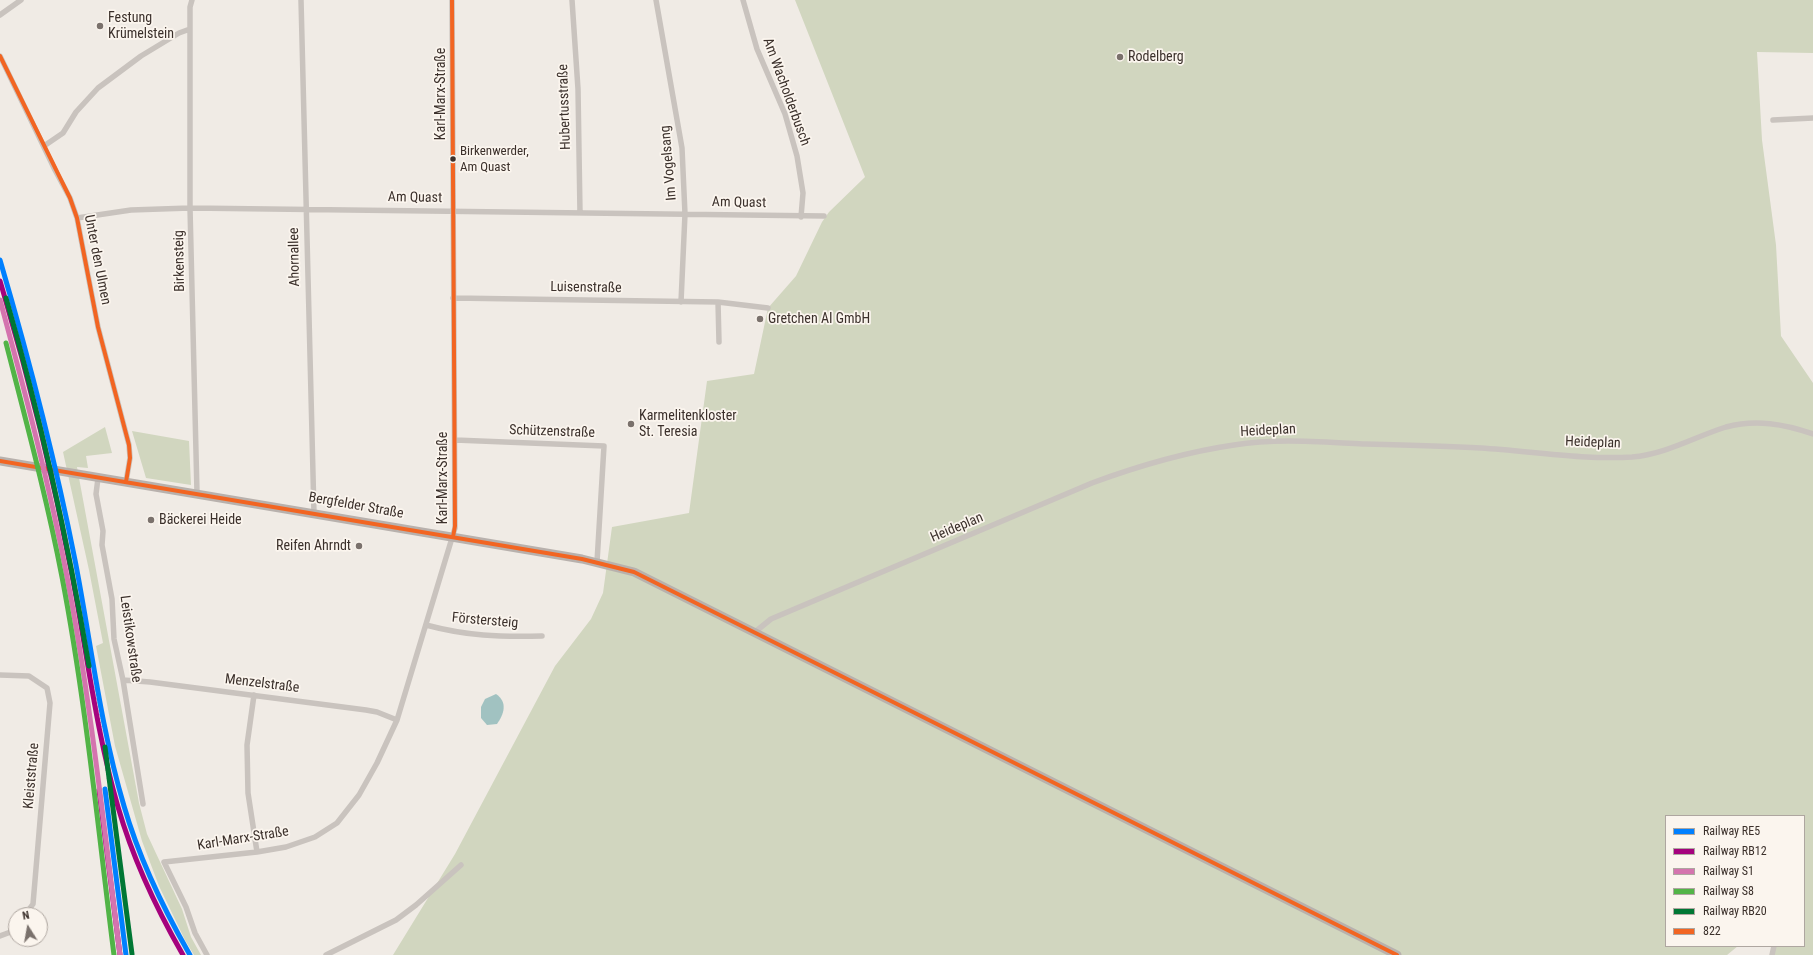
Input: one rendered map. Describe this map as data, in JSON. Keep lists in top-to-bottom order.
{
  "streets": {
    "main road": ["Bergfelder Straße"],
    "street": [
      "Am Wacholderbusch",
      "Karl-Marx-Straße",
      "Hubertusstraße",
      "Im Vogelsang",
      "Am Quast",
      "Ahornallee",
      "Unter den Ulmen",
      "Birkensteig",
      "Luisenstraße",
      "Heideplan",
      "Schützenstraße",
      "Förstersteig",
      "Leistikowstraße",
      "Menzelstraße",
      "Kleiststraße"
    ]
  },
  "crossings": [
    ["Am Wacholderbusch", "Am Quast"],
    ["Karl-Marx-Straße", "Am Quast"],
    ["Karl-Marx-Straße", "Luisenstraße"],
    ["Karl-Marx-Straße", "Schützenstraße"],
    ["Karl-Marx-Straße", "Bergfelder Straße"],
    ["Karl-Marx-Straße", "Förstersteig"],
    ["Karl-Marx-Straße", "Menzelstraße"],
    ["Hubertusstraße", "Am Quast"],
    ["Im Vogelsang", "Am Quast"],
    ["Im Vogelsang", "Luisenstraße"],
    ["Am Quast", "Ahornallee"],
    ["Am Quast", "Unter den Ulmen"],
    ["Am Quast", "Birkensteig"],
    ["Ahornallee", "Bergfelder Straße"],
    ["Unter den Ulmen", "Bergfelder Straße"],
    ["Birkensteig", "Bergfelder Straße"],
    ["Heideplan", "Bergfelder Straße"],
    ["Schützenstraße", "Bergfelder Straße"],
    ["Bergfelder Straße", "Leistikowstraße"],
    ["Leistikowstraße", "Menzelstraße"]
  ],
  "places": [
    "Festung Krümelstein",
    "Rodelberg",
    "Birkenwerder, Am Quast",
    "Gretchen AI GmbH",
    "Karmelitenkloster St. Teresia",
    "Bäckerei Heide",
    "Reifen Ahrndt"
  ],
  "lines": [
    "transit line 822",
    "rail line RE5",
    "rail line RB12",
    "rail line RB20",
    "rail line S1",
    "rail line S8"
  ],
  "legend": [
    "Railway RE5",
    "Railway RB12",
    "Railway S1",
    "Railway S8",
    "Railway RB20",
    "822"
  ],
  "north": "top"
}
